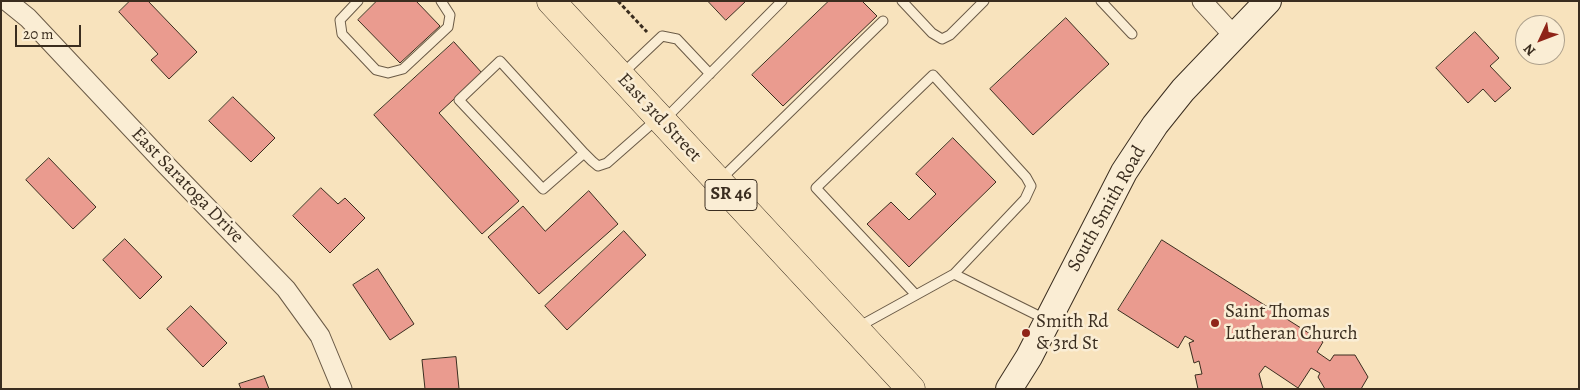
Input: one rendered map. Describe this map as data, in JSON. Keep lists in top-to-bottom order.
{
  "streets": {
    "highway": ["East 3rd Street", "SR 46"],
    "main road": ["South Smith Road"],
    "street": ["East Saratoga Drive"]
  },
  "places": ["Saint Thomas Lutheran Church", "Smith Rd & 3rd St"],
  "scale_bar": "20 m",
  "north": "bottom left"
}
